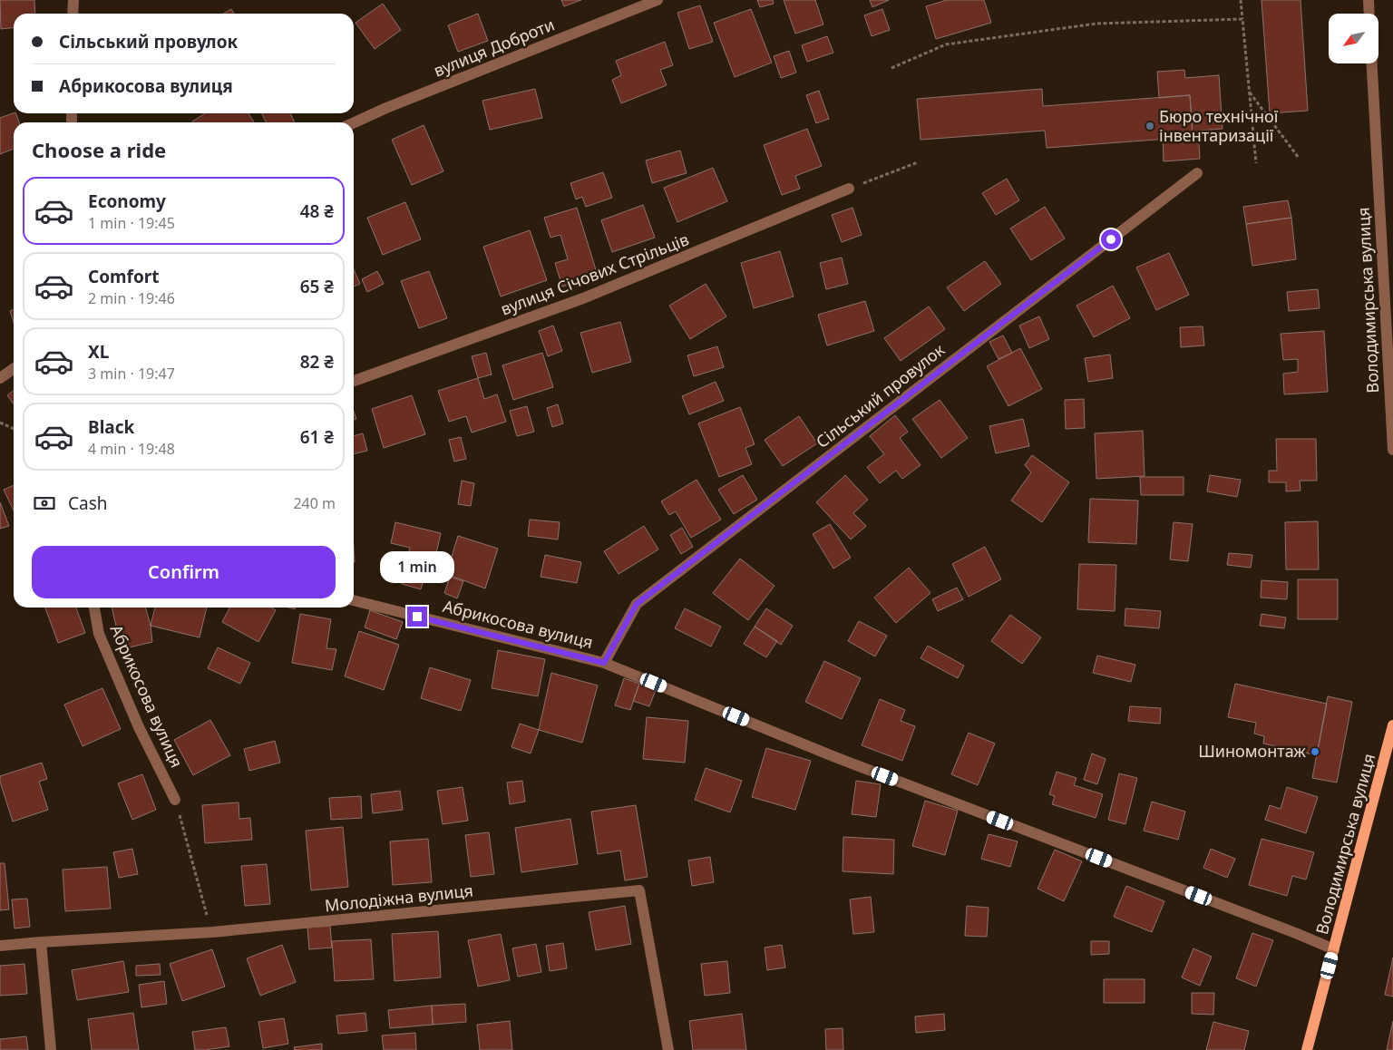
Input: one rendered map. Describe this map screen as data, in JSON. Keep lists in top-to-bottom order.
{
  "streets": {
    "main road": ["Володимирська вулиця"],
    "street": [
      "вулиця Доброти",
      "вулиця Січових Стрільців",
      "Сільський провулок",
      "Абрикосова вулиця",
      "Молодіжна вулиця"
    ]
  },
  "crossings": [
    ["Володимирська вулиця", "Абрикосова вулиця"],
    ["Сільський провулок", "Абрикосова вулиця"]
  ],
  "places": ["Бюро технічної інвентаризації", "Шиномонтаж"],
  "north": "bottom left",
  "page": {
    "banner": ["Сільський провулок", "Абрикосова вулиця"],
    "heading": "Choose a ride",
    "list": [
      {
        "name": "Economy",
        "note": "1 min · 19:45",
        "value": "48 ₴"
      },
      {
        "name": "Comfort",
        "note": "2 min · 19:46",
        "value": "65 ₴"
      },
      {
        "name": "XL",
        "note": "3 min · 19:47",
        "value": "82 ₴"
      },
      {
        "name": "Black",
        "note": "4 min · 19:48",
        "value": "61 ₴"
      }
    ],
    "pay": ["Cash", "240 m"],
    "buttons": "Confirm",
    "bubble": "1 min"
  }
}
